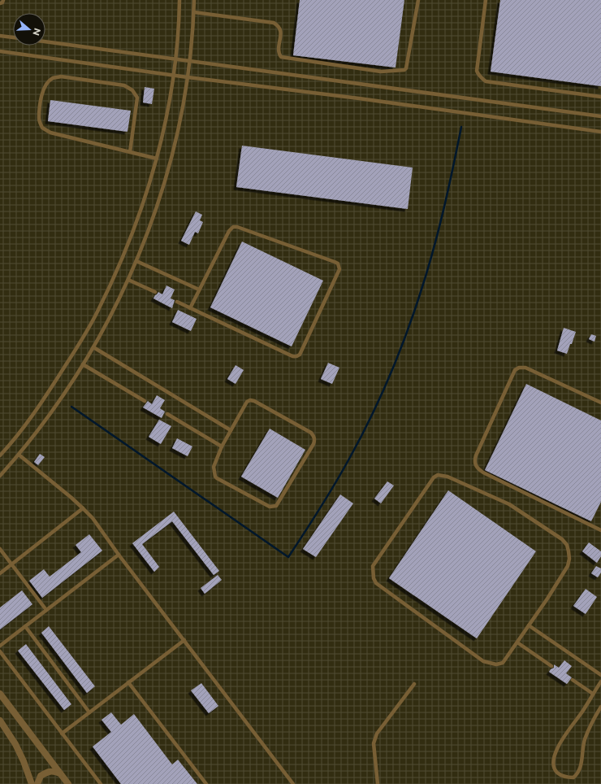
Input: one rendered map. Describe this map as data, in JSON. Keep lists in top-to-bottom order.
{
  "north": "right"
}
